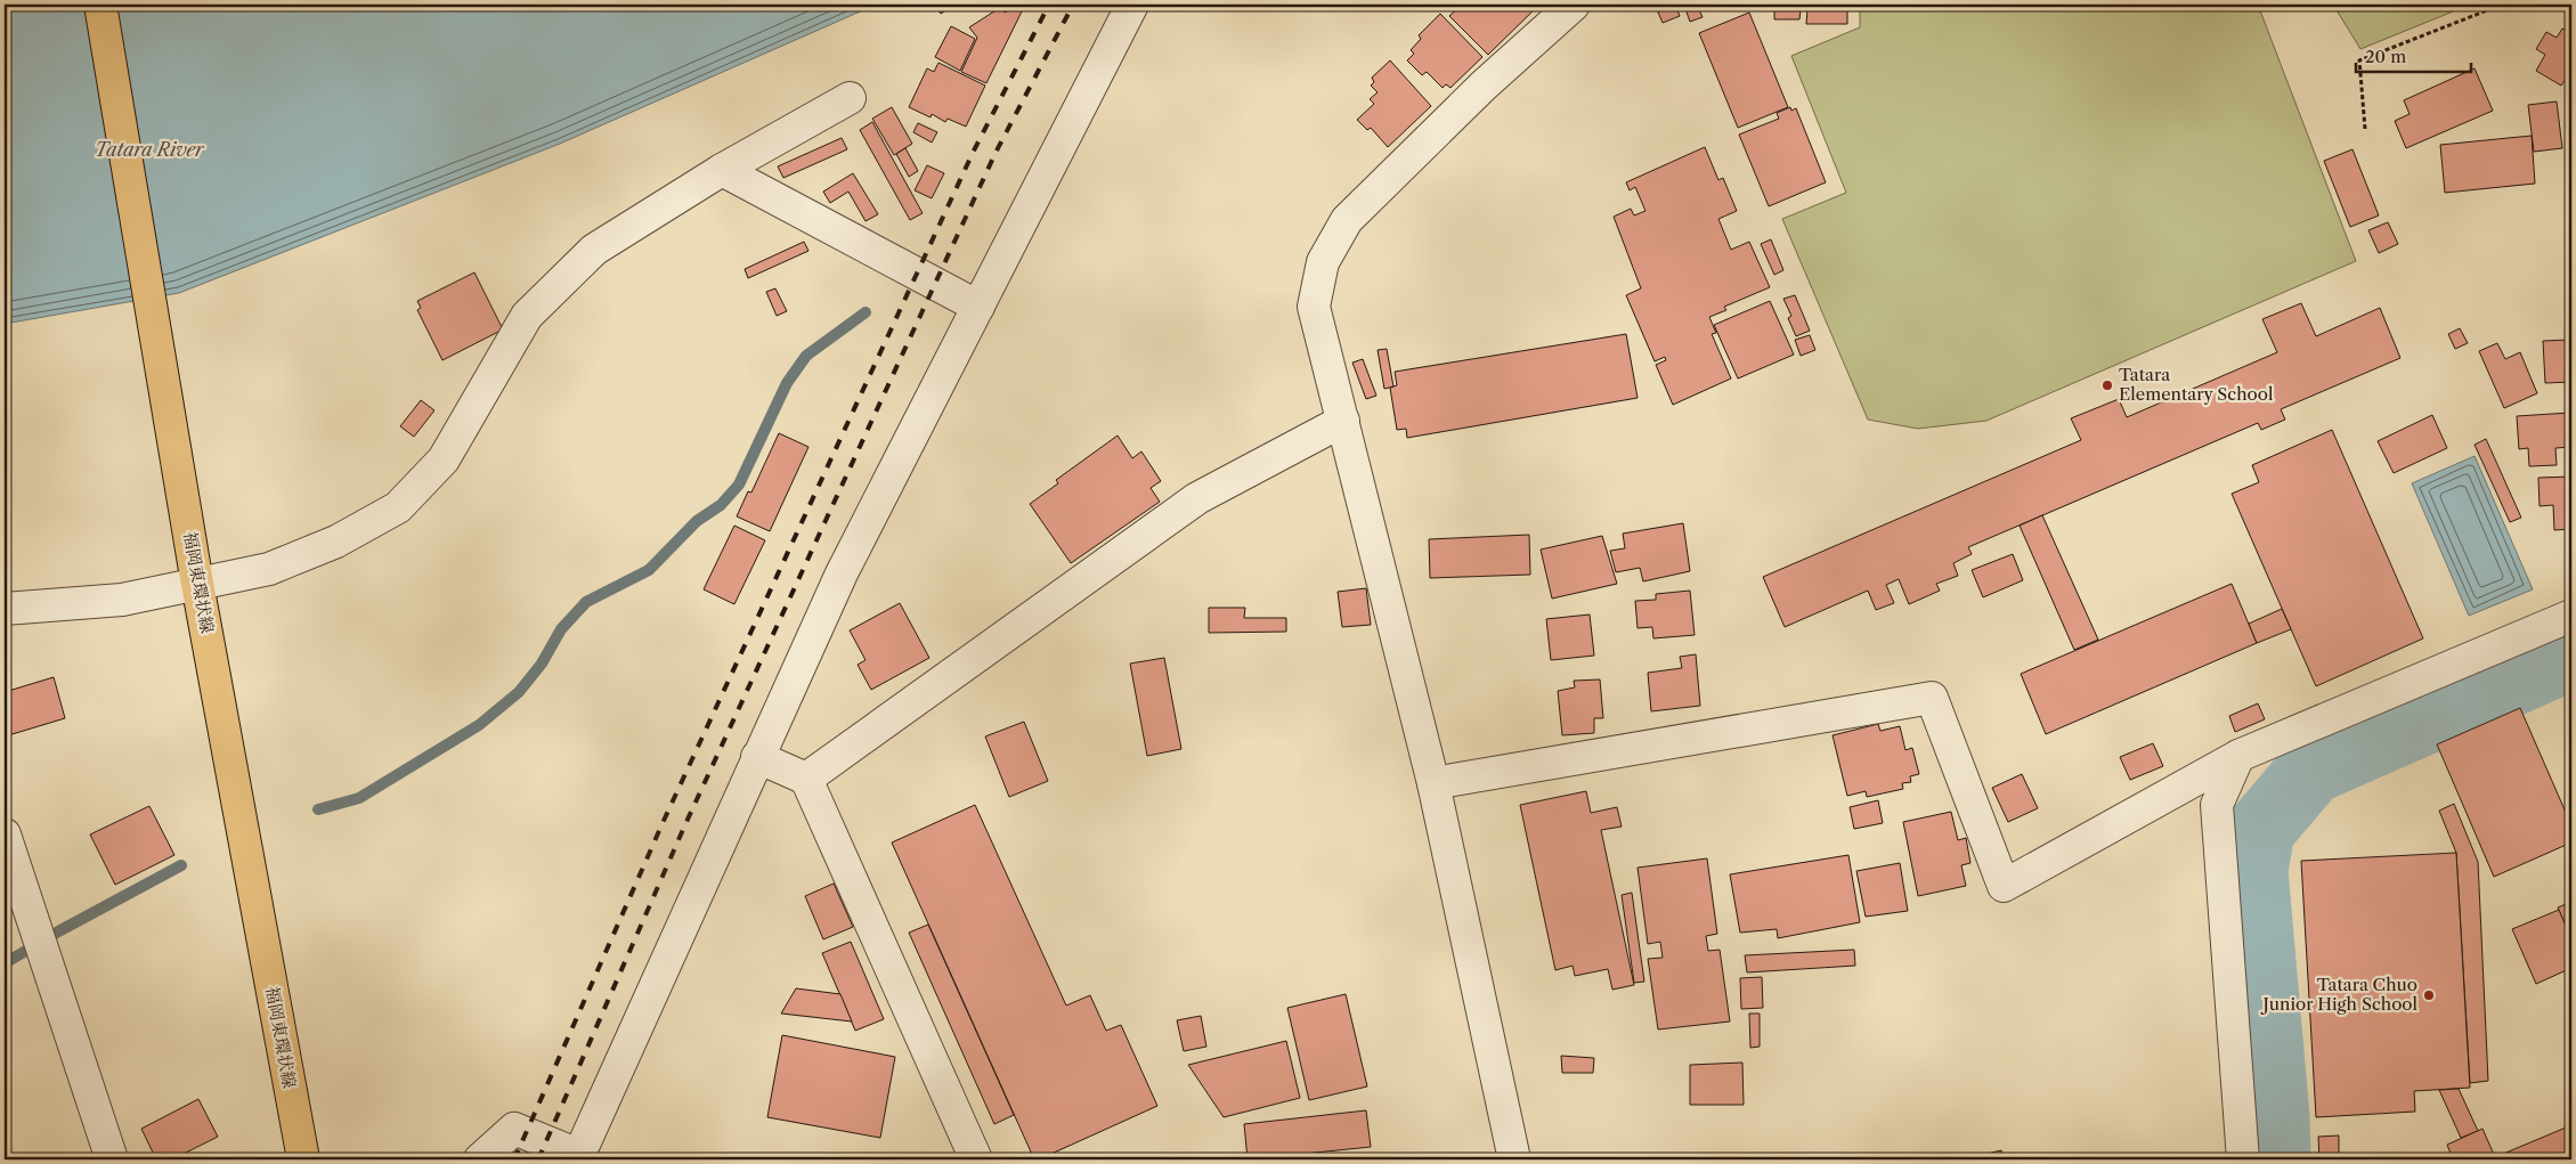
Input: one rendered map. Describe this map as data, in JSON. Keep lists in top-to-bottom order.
{
  "streets": {
    "main road": ["福岡東環状線"]
  },
  "water": ["Tatara River"],
  "places": ["Tatara Elementary School", "Tatara Chuo Junior High School"],
  "scale_bar": "20 m"
}
